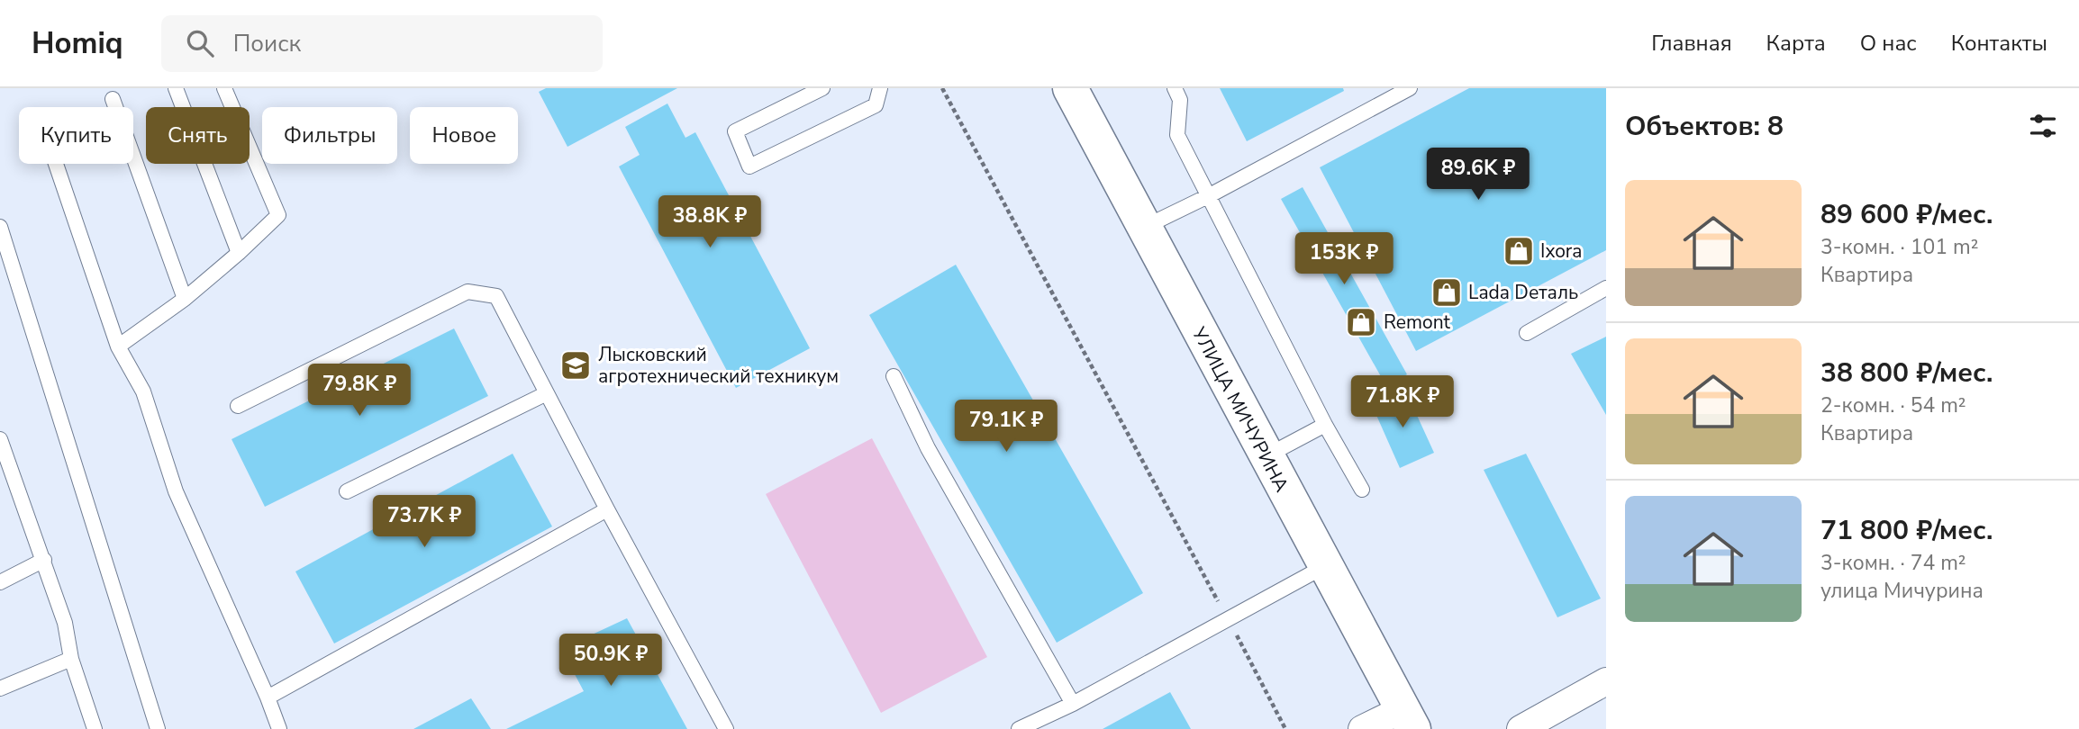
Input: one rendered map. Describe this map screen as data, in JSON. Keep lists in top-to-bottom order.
{
  "streets": {
    "main road": ["УЛИЦА МИЧУРИНА"]
  },
  "places": {
    "shop": ["Ixora", "Lada Dеталь", "Remont"],
    "school or university": ["Лысковский агротехнический техникум"]
  },
  "page": {
    "header": "Homiq",
    "search": "Поиск",
    "nav": [
      "Главная",
      "Карта",
      "О нас",
      "Контакты"
    ],
    "heading": "Объектов: 8",
    "chip": [
      "Купить",
      "Снять",
      "Фильтры",
      "Новое"
    ],
    "price": [
      "89.6K ₽",
      "38.8K ₽",
      "153K ₽",
      "79.8K ₽",
      "71.8K ₽",
      "79.1K ₽",
      "73.7K ₽",
      "50.9K ₽"
    ],
    "list": [
      {
        "name": "89 600 ₽/мес.",
        "note": "3-комн. · 101 m² · Квартира"
      },
      {
        "name": "38 800 ₽/мес.",
        "note": "2-комн. · 54 m² · Квартира"
      },
      {
        "name": "71 800 ₽/мес.",
        "note": "3-комн. · 74 m² · улица Мичурина"
      }
    ]
  }
}
